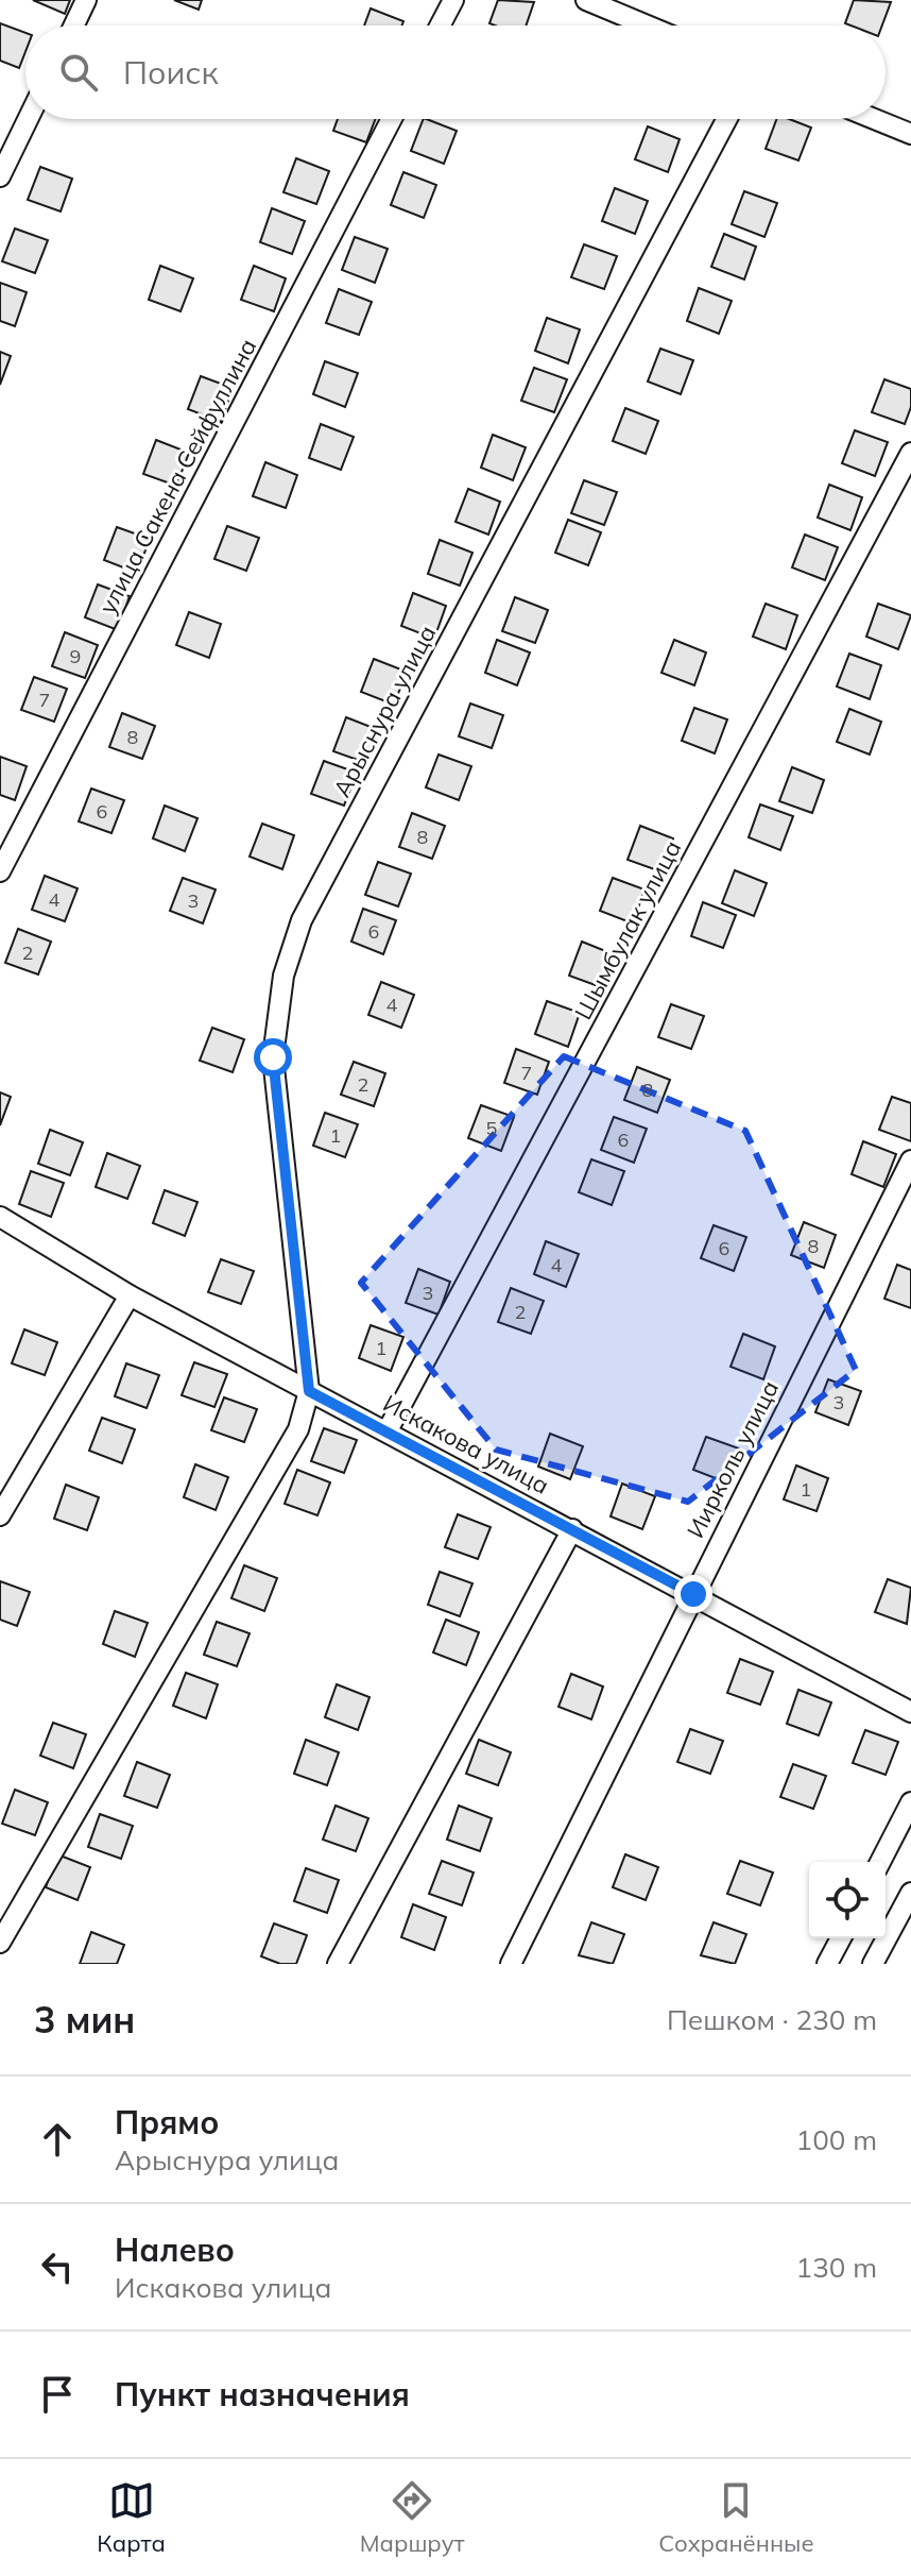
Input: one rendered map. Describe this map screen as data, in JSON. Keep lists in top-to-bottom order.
{
  "streets": {
    "street": [
      "улица Сакена Сейфуллина",
      "Арыснура улица",
      "Шымбулак улица",
      "Искакова улица",
      "Иирколь улица"
    ]
  },
  "crossings": [
    ["Арыснура улица", "Искакова улица"],
    ["Шымбулак улица", "Искакова улица"],
    ["Искакова улица", "Иирколь улица"]
  ],
  "house_numbers": [
    "9",
    "7",
    "8",
    "6",
    "8",
    "4",
    "3",
    "6",
    "2",
    "4",
    "7",
    "2",
    "8",
    "5",
    "1",
    "6",
    "8",
    "6",
    "4",
    "3",
    "2",
    "1",
    "3",
    "1"
  ],
  "page": {
    "search": "Поиск",
    "heading": ["3 мин", "Пешком · 230 m"],
    "list": [
      ["Прямо", "Арыснура улица", "100 m"],
      ["Налево", "Искакова улица", "130 m"],
      "Пункт назначения"
    ],
    "nav": ["Карта", "Маршрут", "Сохранённые"]
  }
}
